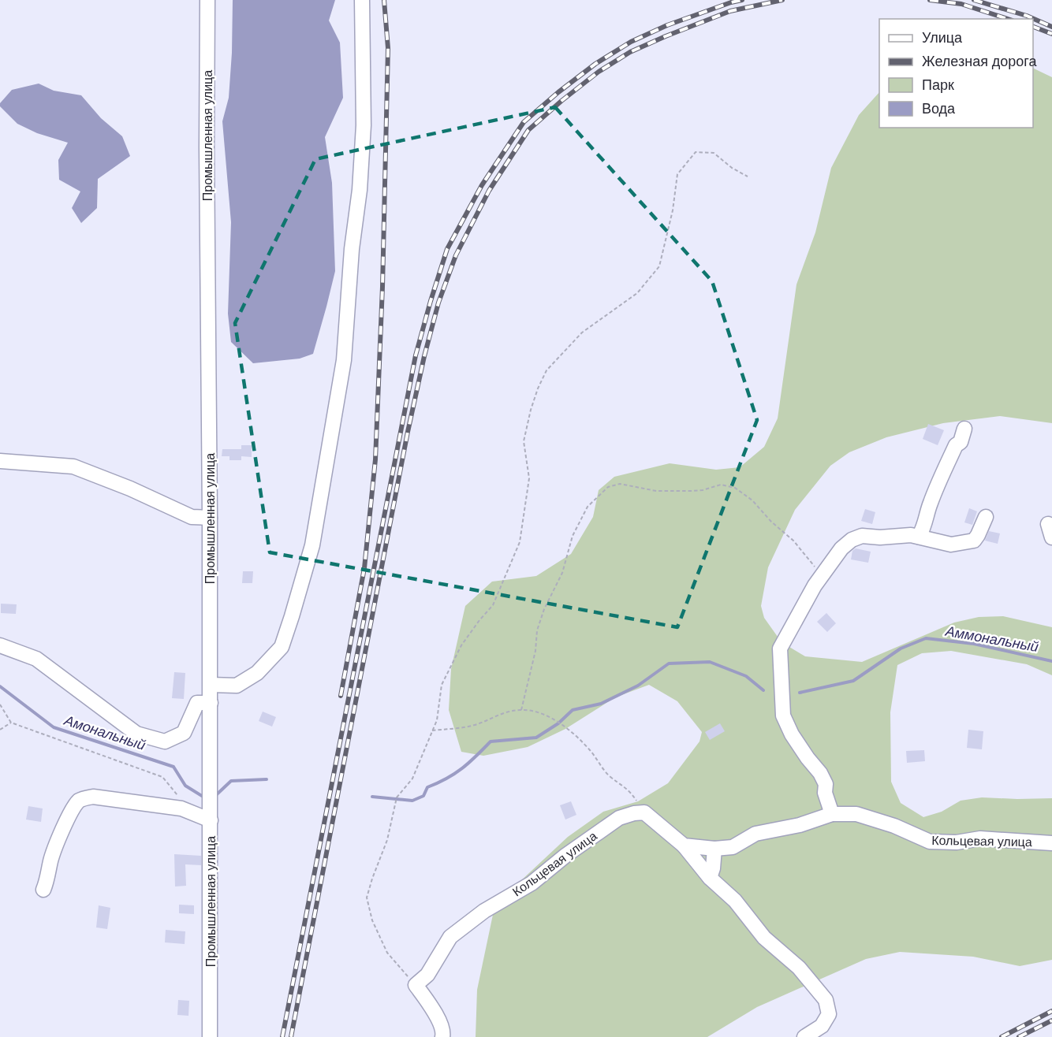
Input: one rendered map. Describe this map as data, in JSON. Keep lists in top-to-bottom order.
{
  "streets": {
    "street": ["Промышленная улица", "Кольцевая улица"]
  },
  "water": ["Аммональный", "Амональный"],
  "legend": [
    "Улица",
    "Железная дорога",
    "Парк",
    "Вода"
  ]
}
